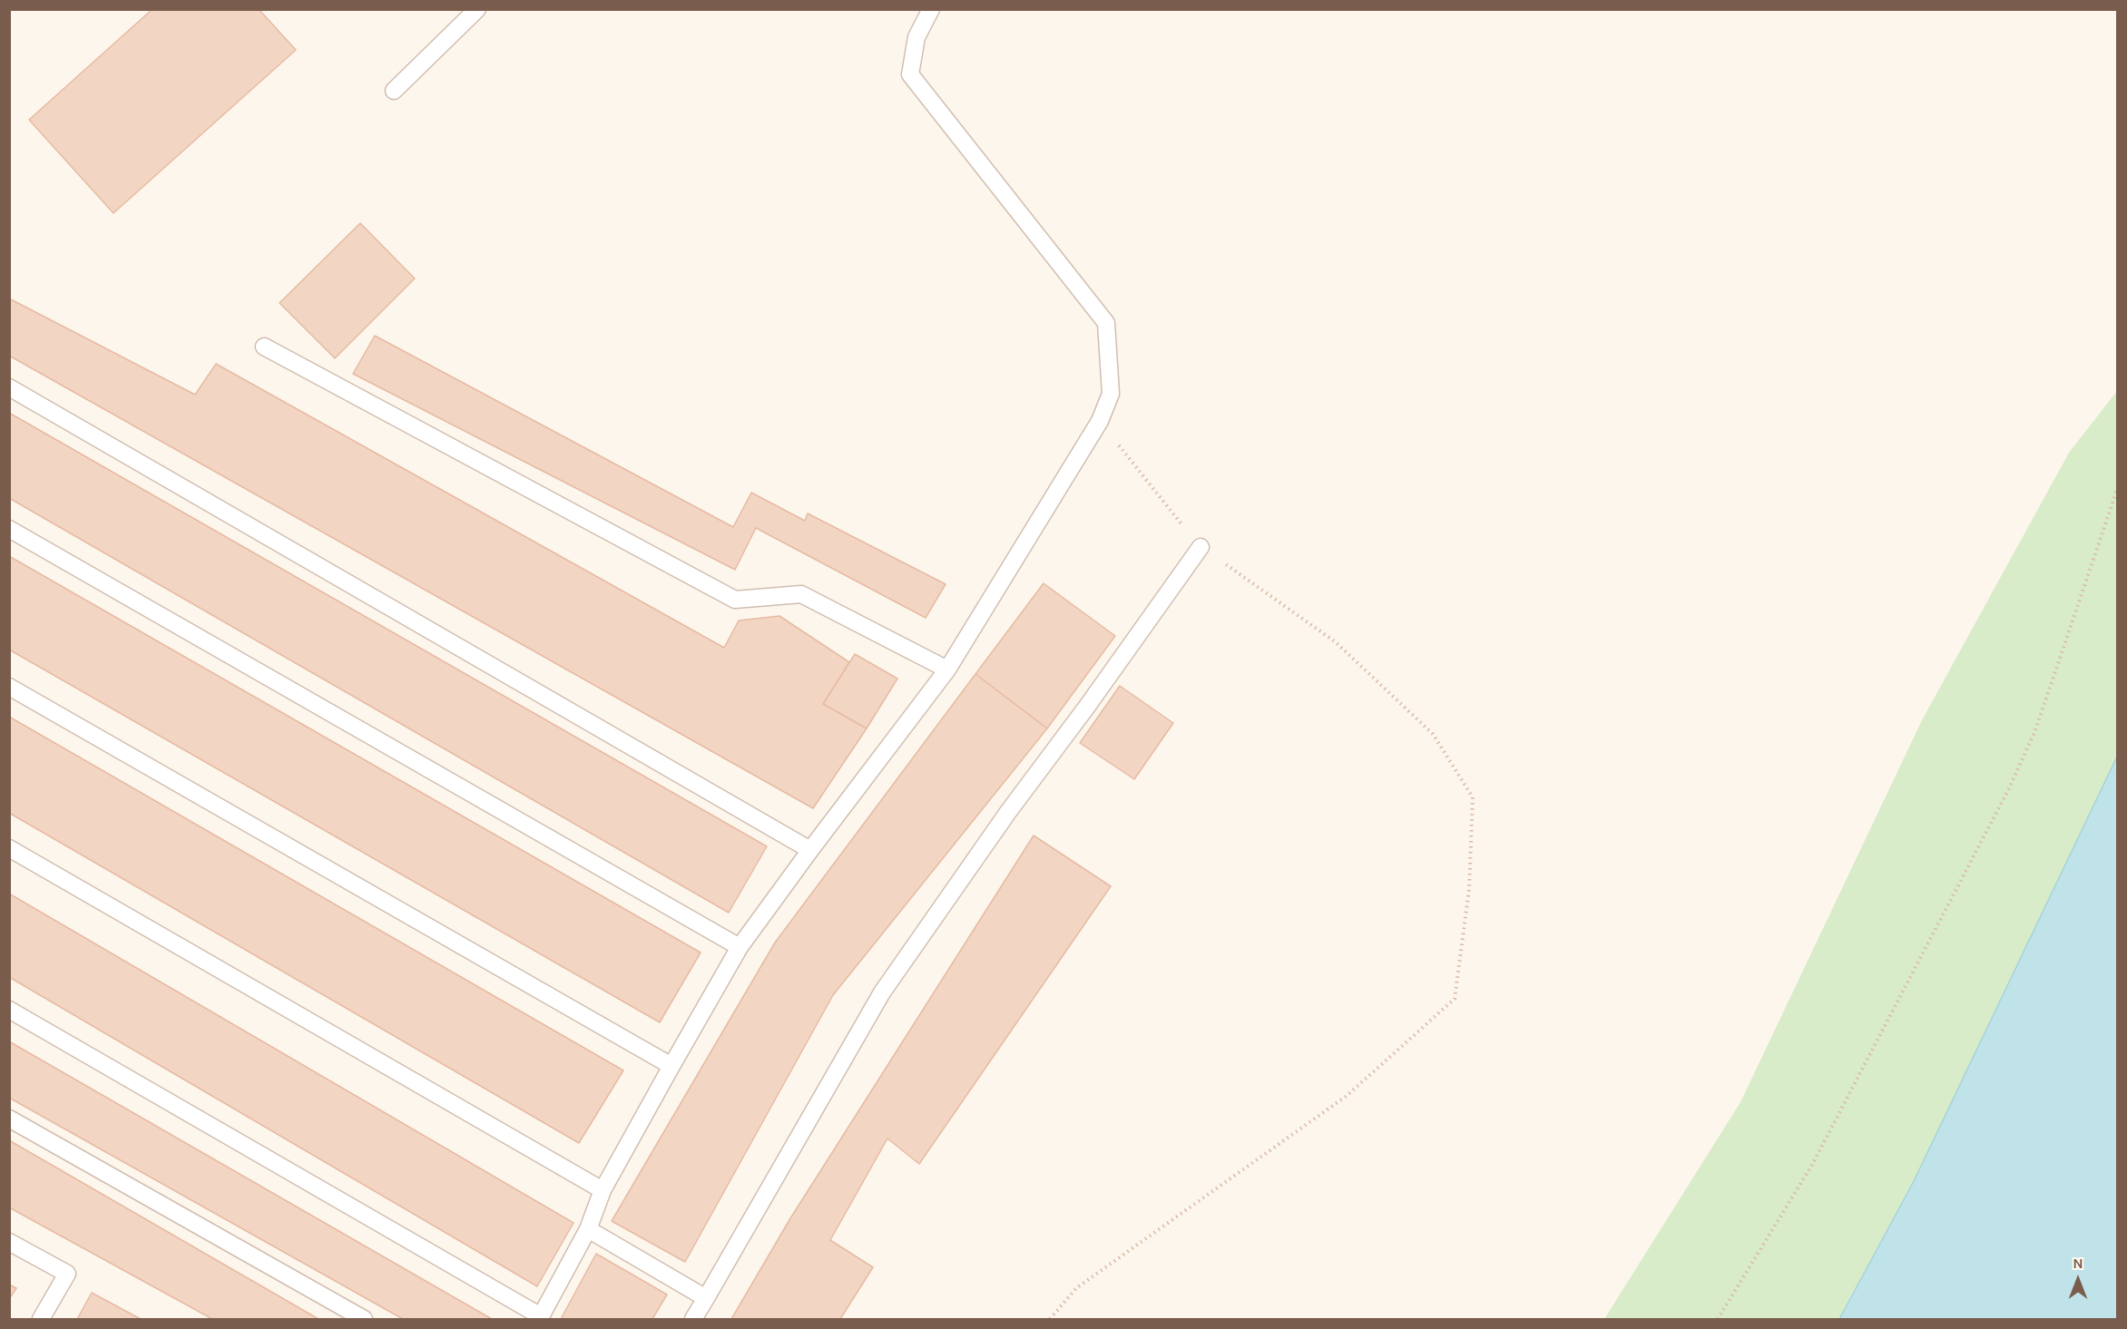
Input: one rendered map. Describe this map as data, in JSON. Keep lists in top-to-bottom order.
{
  "north": "top"
}
